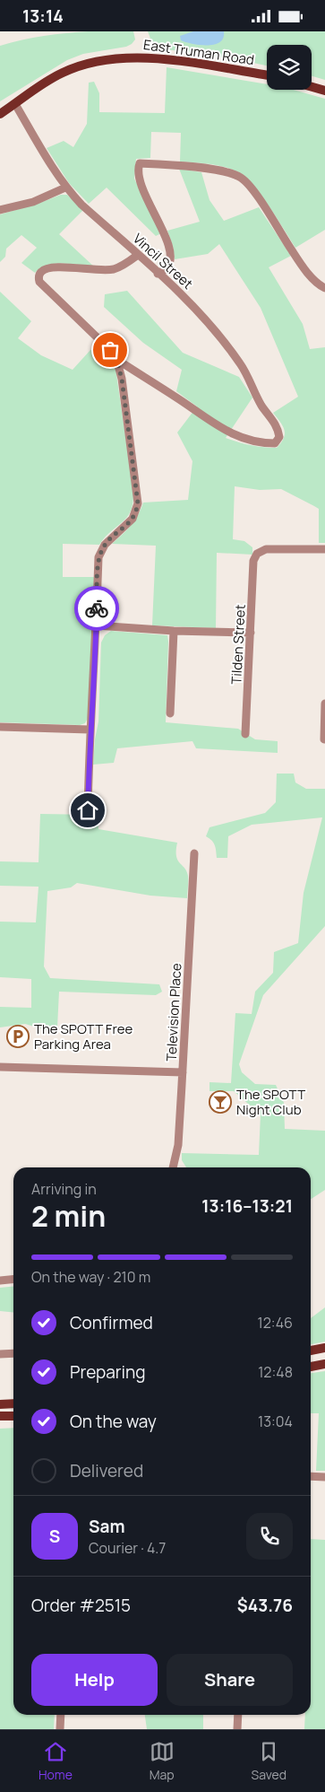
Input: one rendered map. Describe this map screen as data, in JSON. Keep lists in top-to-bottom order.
{
  "streets": {
    "main road": ["East Truman Road"],
    "street": ["Vincil Street", "Tilden Street", "Television Place"]
  },
  "crossings": [
    ["East Truman Road", "Vincil Street"]
  ],
  "places": {
    "parking": ["The SPOTT Free Parking Area"],
    "bar": ["The SPOTT Night Club"]
  },
  "page": {
    "status": "13:14",
    "heading": ["2 min", "Arriving in", "13:16–13:21"],
    "panel": [
      "Sam",
      "Courier · 4.7",
      "Order #2515",
      "$43.76"
    ],
    "bar": "On the way · 210 m",
    "list": [
      ["Confirmed", "12:46"],
      ["Preparing", "12:48"],
      ["On the way", "13:04"],
      "Delivered"
    ],
    "round": "S",
    "buttons": ["Help", "Share"],
    "tabs": ["Home", "Map", "Saved"]
  }
}
